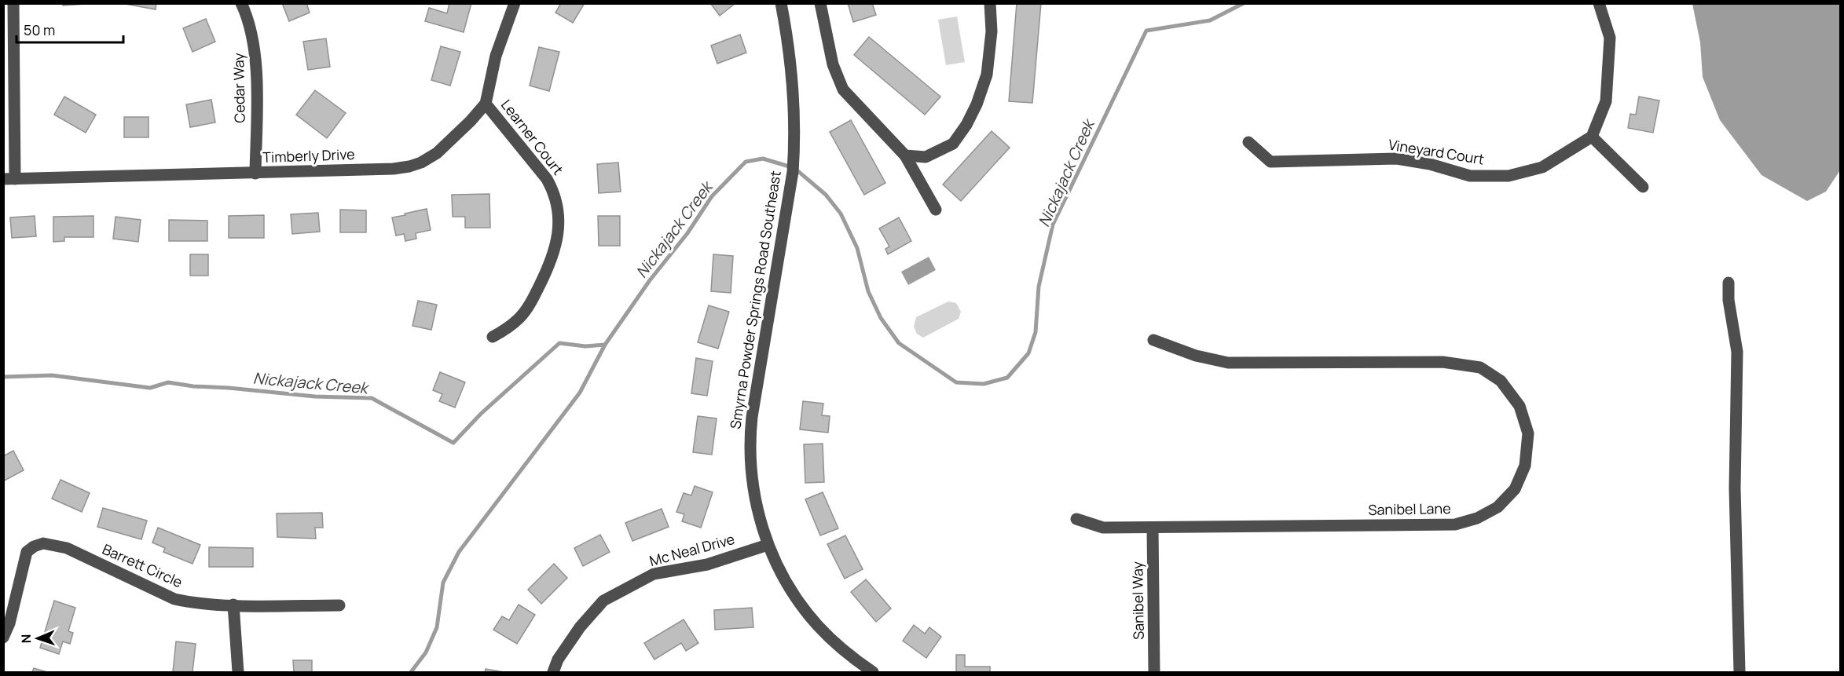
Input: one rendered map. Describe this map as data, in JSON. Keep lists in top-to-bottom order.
{
  "streets": {
    "street": [
      "Cedar Way",
      "Learner Court",
      "Vineyard Court",
      "Timberly Drive",
      "Smyrna Powder Springs Road Southeast",
      "Sanibel Lane",
      "Mc Neal Drive",
      "Barrett Circle",
      "Sanibel Way"
    ]
  },
  "crossings": [
    ["Cedar Way", "Timberly Drive"],
    ["Learner Court", "Timberly Drive"],
    ["Smyrna Powder Springs Road Southeast", "Mc Neal Drive"],
    ["Sanibel Lane", "Sanibel Way"]
  ],
  "water": ["Nickajack Creek"],
  "scale_bar": "50 m",
  "north": "left"
}
